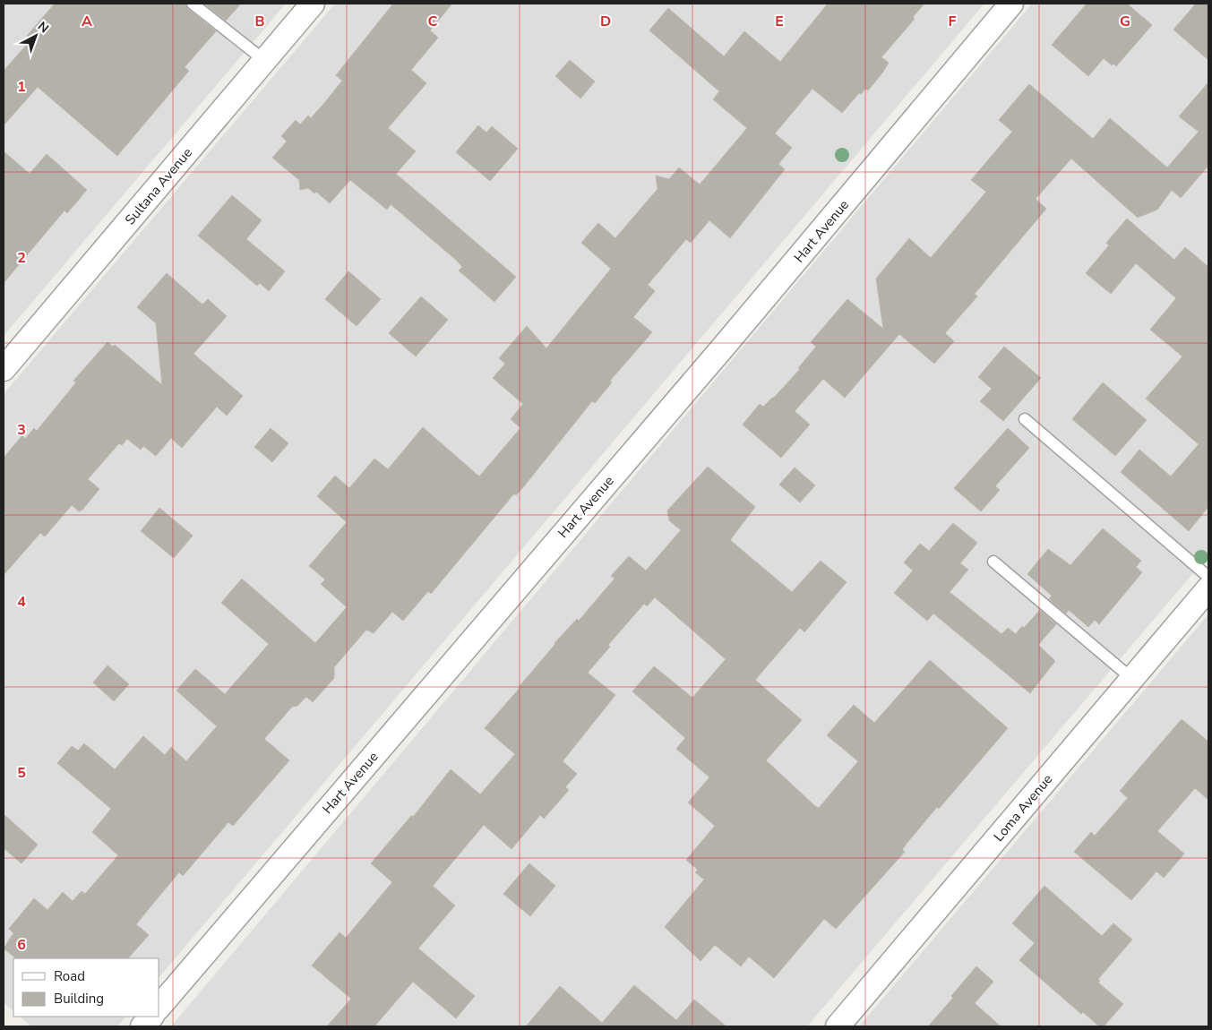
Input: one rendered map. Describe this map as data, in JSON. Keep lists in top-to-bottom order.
{
  "streets": {
    "street": ["Sultana Avenue", "Hart Avenue", "Loma Avenue"]
  },
  "legend": ["Road", "Building"],
  "north": "top right",
  "grid": {
    "columns": [
      "A",
      "B",
      "C",
      "D",
      "E",
      "F",
      "G"
    ],
    "rows": [
      "1",
      "2",
      "3",
      "4",
      "5",
      "6"
    ]
  }
}
